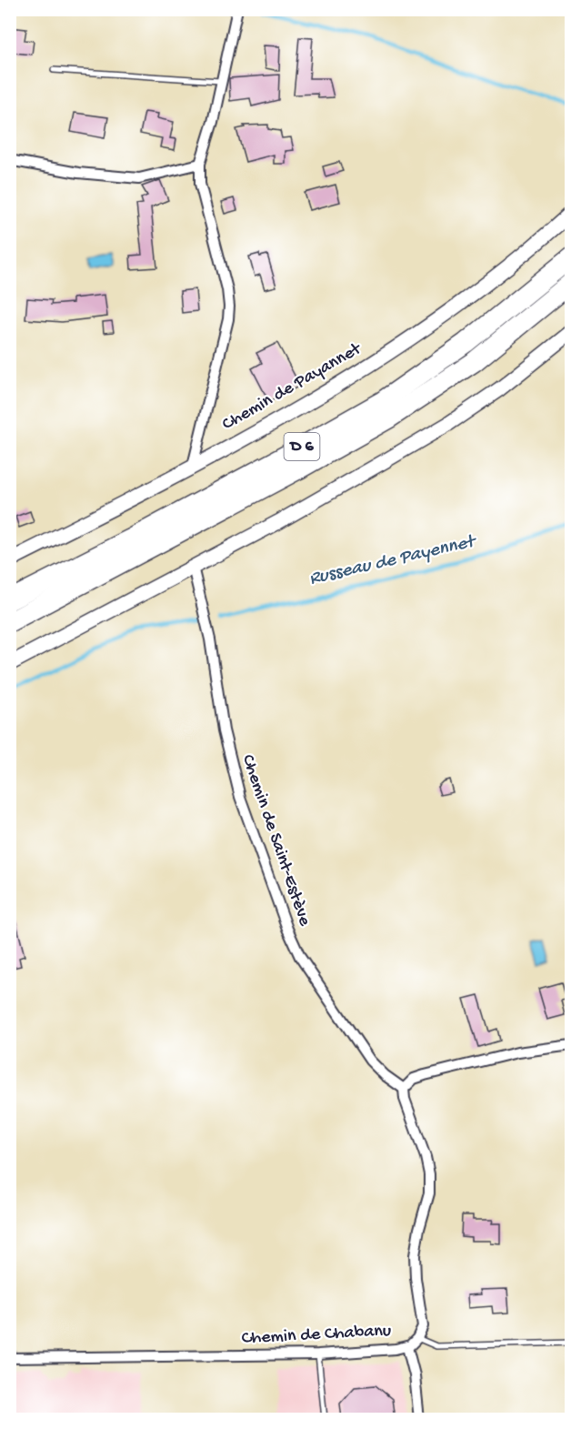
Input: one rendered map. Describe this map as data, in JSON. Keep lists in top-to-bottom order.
{
  "streets": {
    "highway": ["D 6"],
    "street": ["Chemin de Payannet", "Chemin de Saint-Estève", "Chemin de Chabanu"]
  },
  "crossings": [
    ["Chemin de Saint-Estève", "Chemin de Chabanu"]
  ],
  "water": ["Russeau de Payennet"]
}
